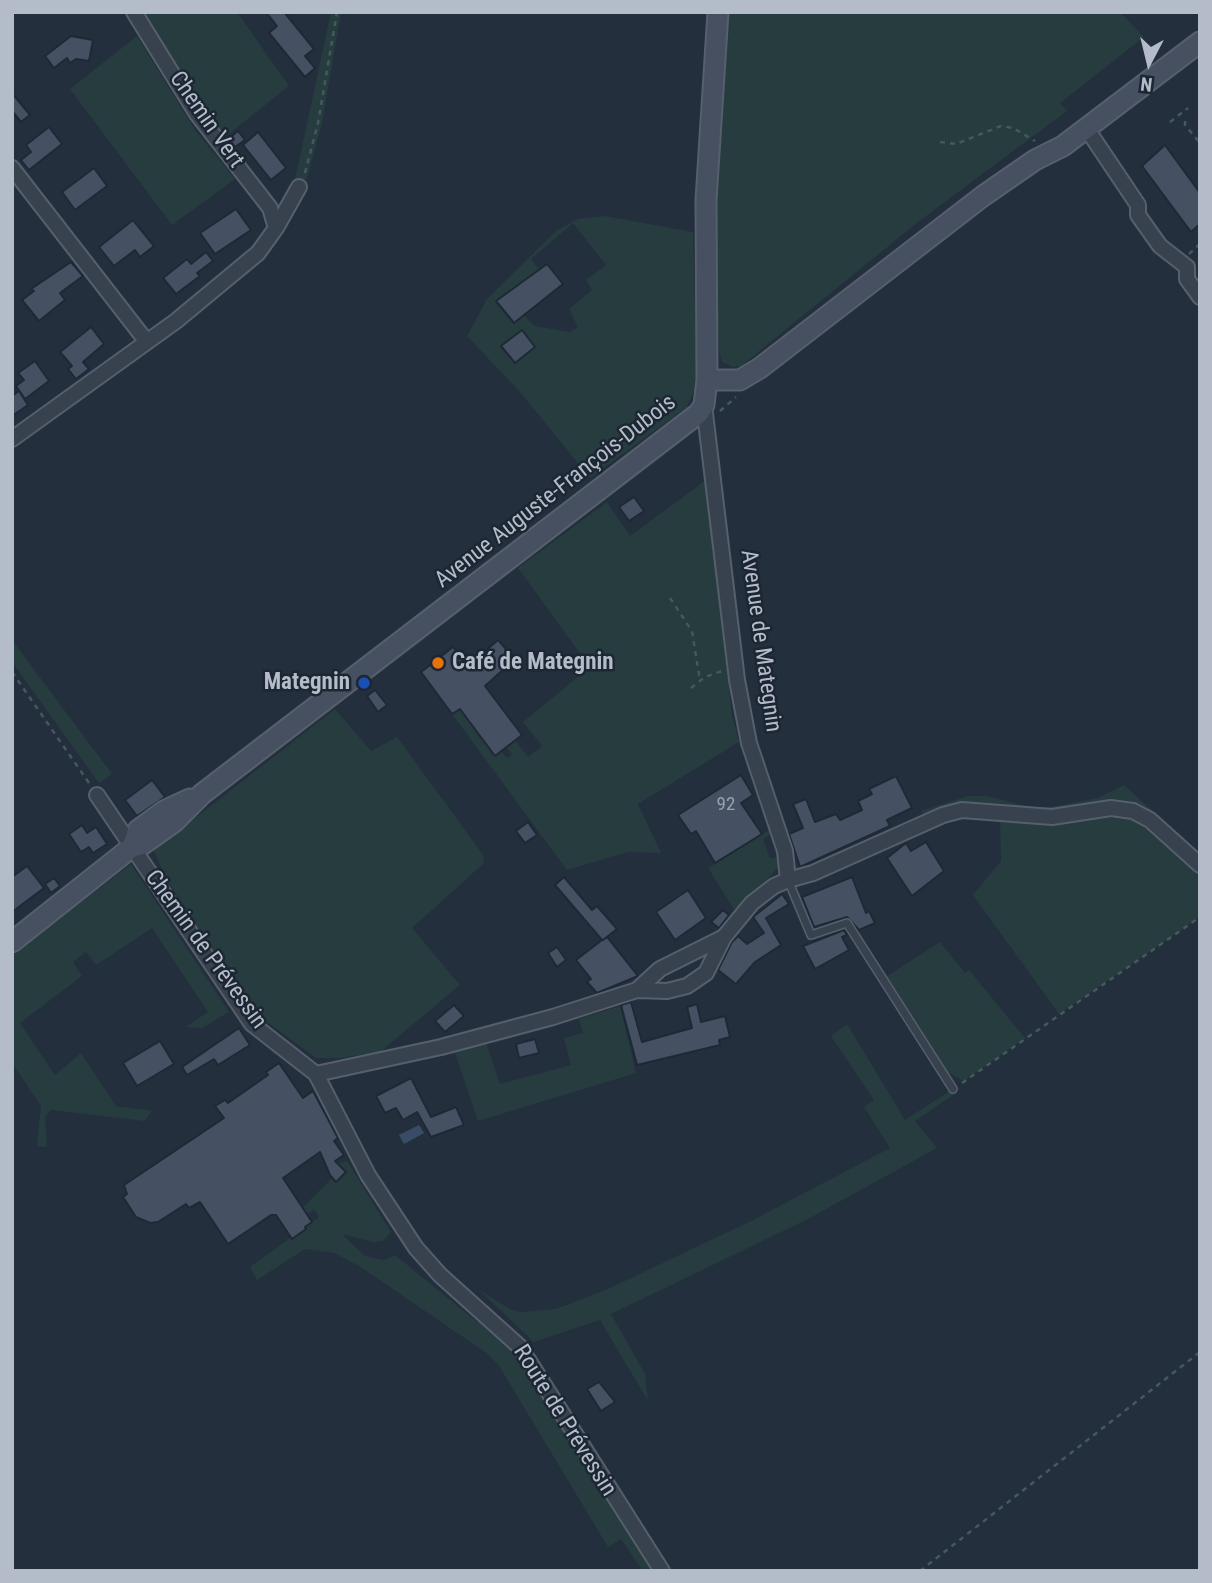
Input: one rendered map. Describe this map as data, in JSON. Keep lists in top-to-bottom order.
{
  "streets": {
    "main road": ["Avenue Auguste-François-Dubois"],
    "street": [
      "Chemin Vert",
      "Avenue de Mategnin",
      "Chemin de Prévessin",
      "Route de Prévessin"
    ]
  },
  "crossings": [
    ["Avenue Auguste-François-Dubois", "Avenue de Mategnin"],
    ["Avenue Auguste-François-Dubois", "Chemin de Prévessin"],
    ["Chemin de Prévessin", "Route de Prévessin"]
  ],
  "places": ["Café de Mategnin", "Mategnin"],
  "house_numbers": ["92"],
  "north": "bottom"
}
